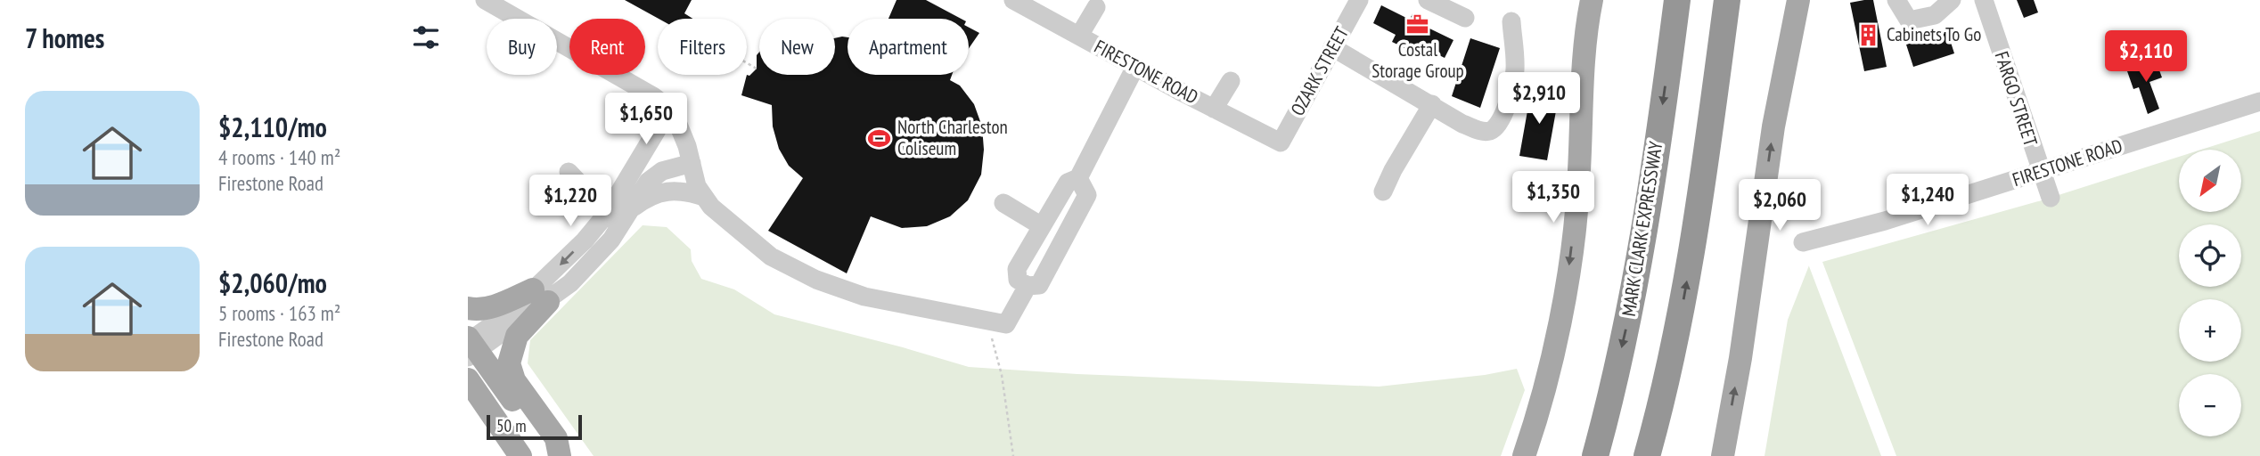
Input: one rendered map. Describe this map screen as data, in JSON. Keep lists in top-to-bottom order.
{
  "streets": {
    "highway": ["MARK CLARK EXPRESSWAY"],
    "street": ["OZARK STREET", "FIRESTONE ROAD", "FARGO STREET"]
  },
  "crossings": [
    ["OZARK STREET", "FIRESTONE ROAD"],
    ["FIRESTONE ROAD", "FARGO STREET"]
  ],
  "places": {
    "office": ["Costal Storage Group"],
    "building": ["Cabinets To Go"],
    "sports": ["North Charleston Coliseum"]
  },
  "scale_bar": "50 m",
  "north": "bottom left",
  "page": {
    "heading": "7 homes",
    "chip": [
      "Buy",
      "Rent",
      "Filters",
      "New",
      "Apartment"
    ],
    "price": [
      "$2,110",
      "$2,910",
      "$1,650",
      "$1,350",
      "$1,240",
      "$1,220",
      "$2,060"
    ],
    "list": [
      {
        "name": "$2,110/mo",
        "note": "4 rooms · 140 m² · Firestone Road"
      },
      {
        "name": "$2,060/mo",
        "note": "5 rooms · 163 m² · Firestone Road"
      }
    ],
    "map_buttons": ["+", "−"],
    "scale": "50 m"
  }
}
